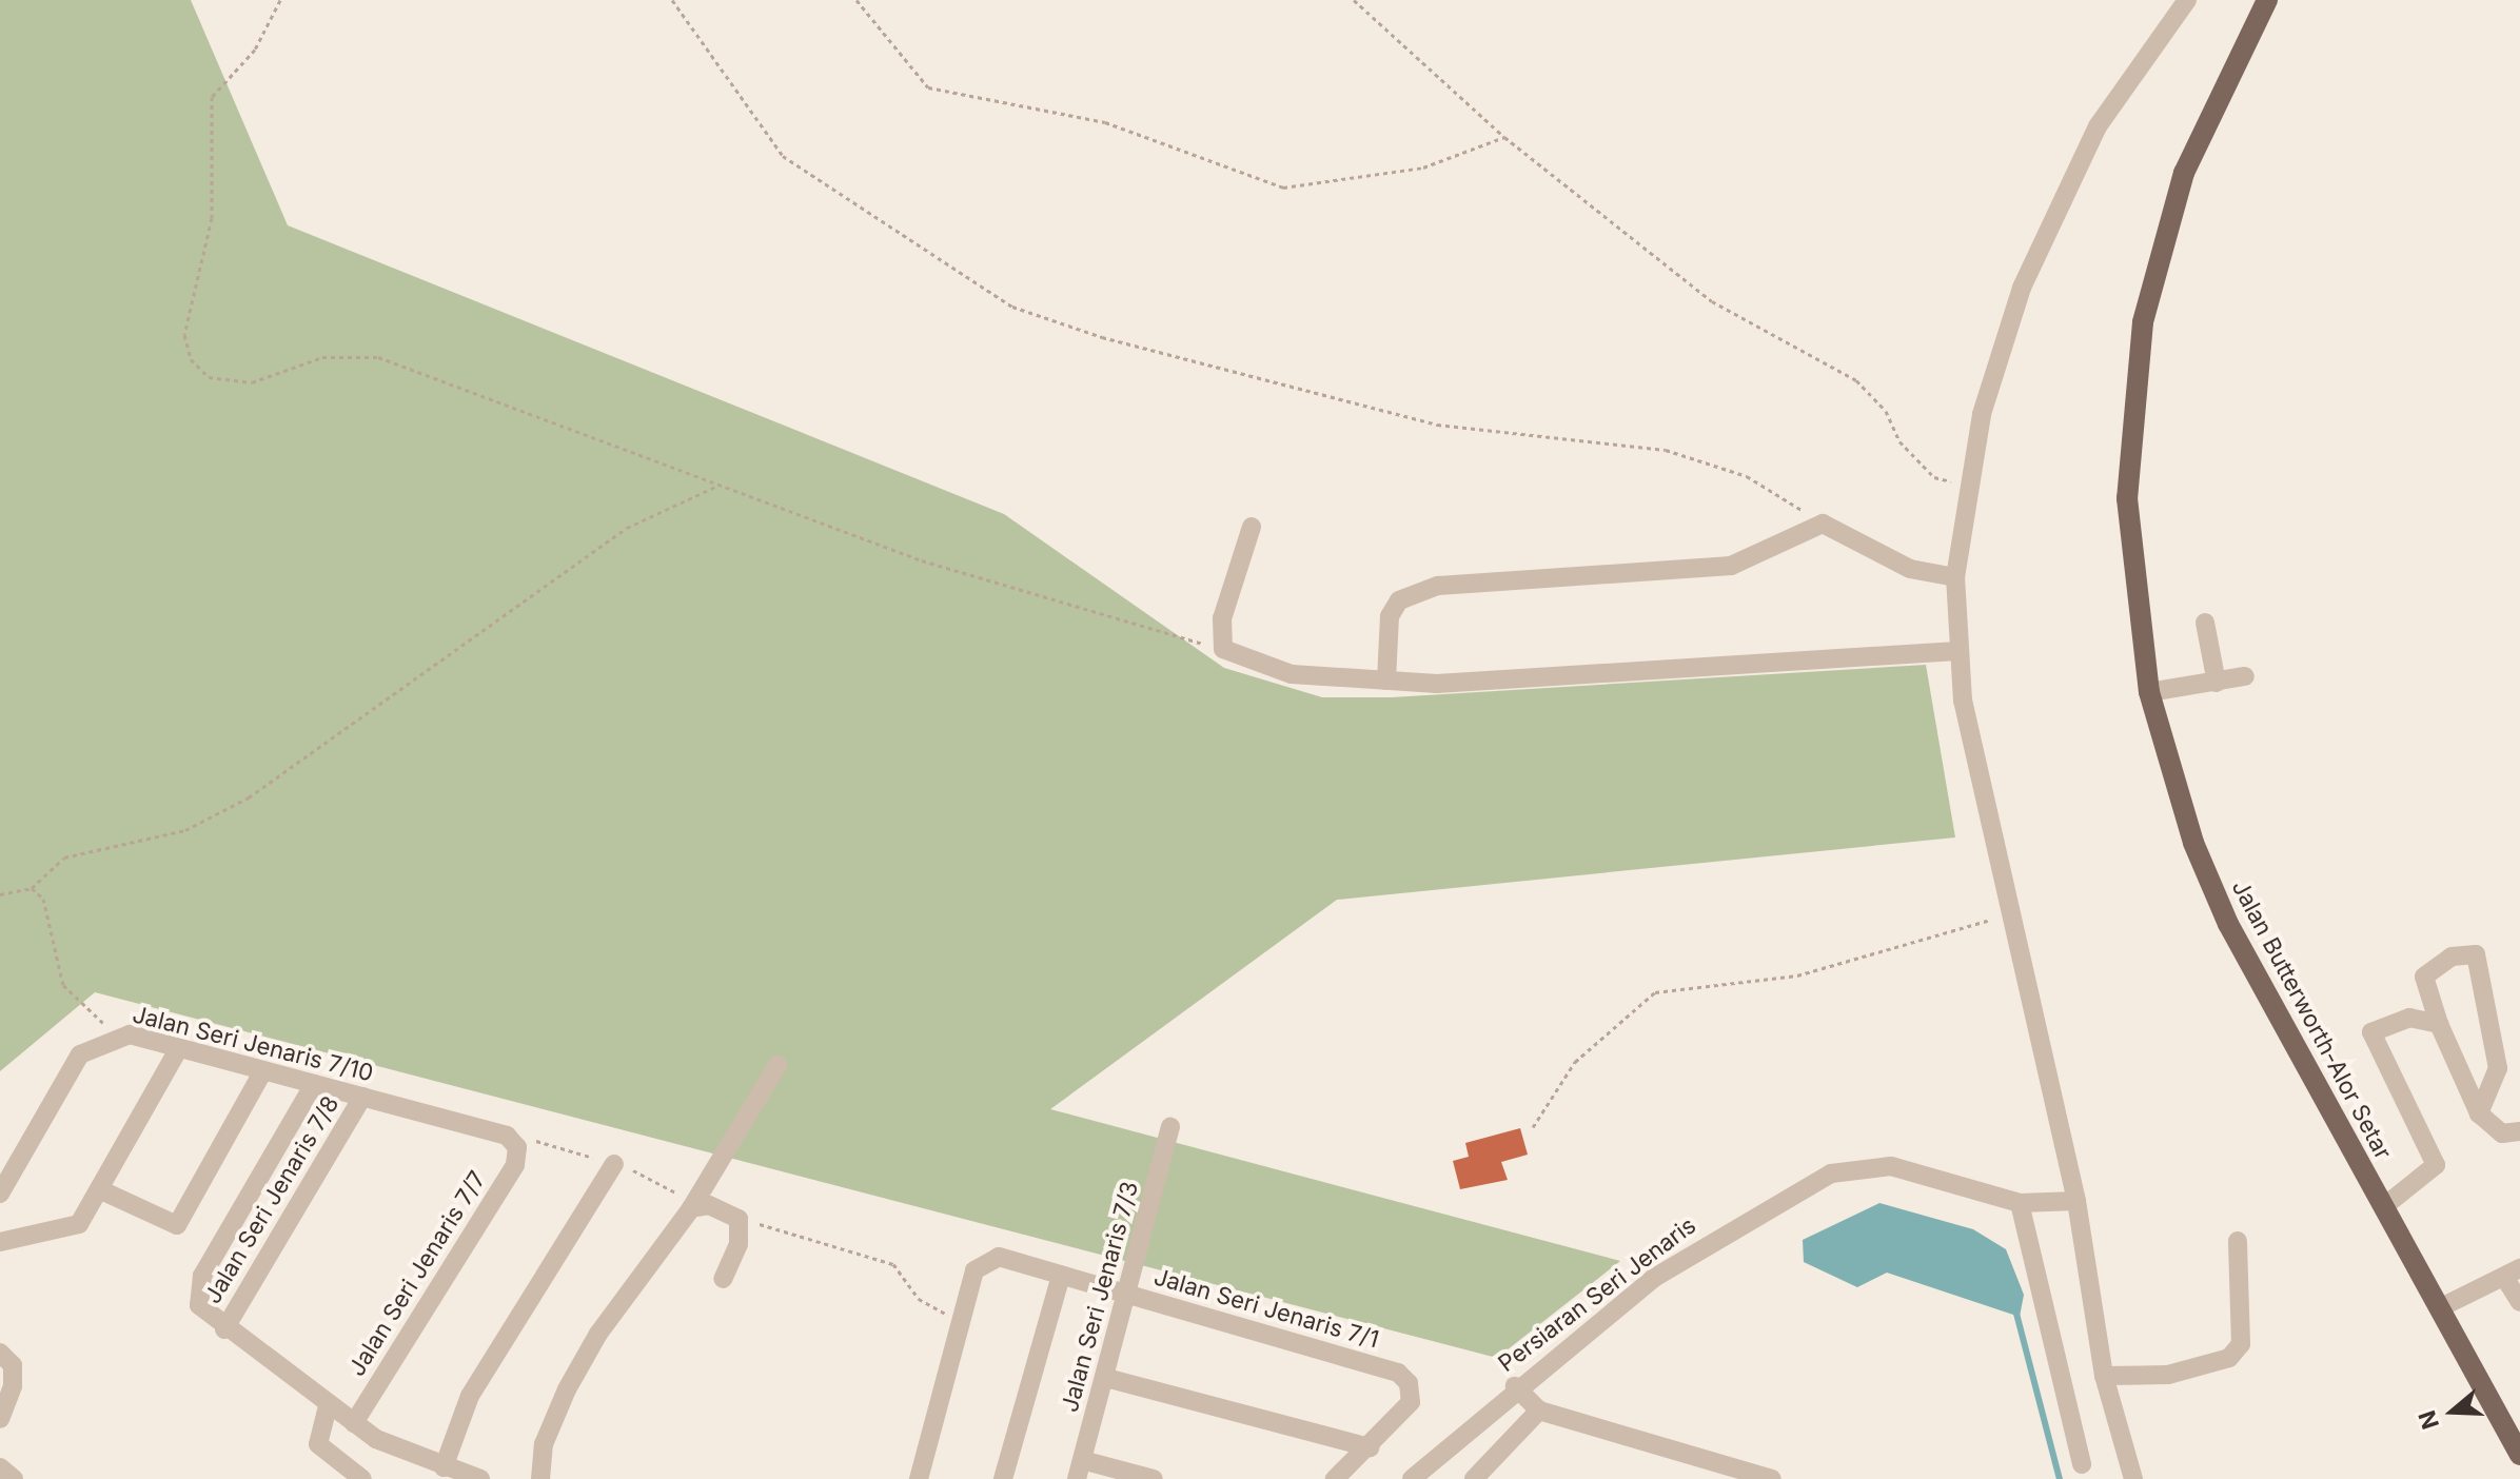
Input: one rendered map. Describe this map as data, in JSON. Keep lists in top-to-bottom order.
{
  "streets": {
    "main road": ["Jalan Butterworth-Alor Setar"],
    "street": [
      "Jalan Seri Jenaris 7/10",
      "Jalan Seri Jenaris 7/8",
      "Jalan Seri Jenaris 7/7",
      "Persiaran Seri Jenaris",
      "Jalan Seri Jenaris 7/3",
      "Jalan Seri Jenaris 7/1"
    ]
  },
  "crossings": [
    ["Jalan Seri Jenaris 7/10", "Jalan Seri Jenaris 7/8"],
    ["Jalan Seri Jenaris 7/10", "Jalan Seri Jenaris 7/7"],
    ["Jalan Seri Jenaris 7/3", "Jalan Seri Jenaris 7/1"]
  ],
  "north": "left"
}
